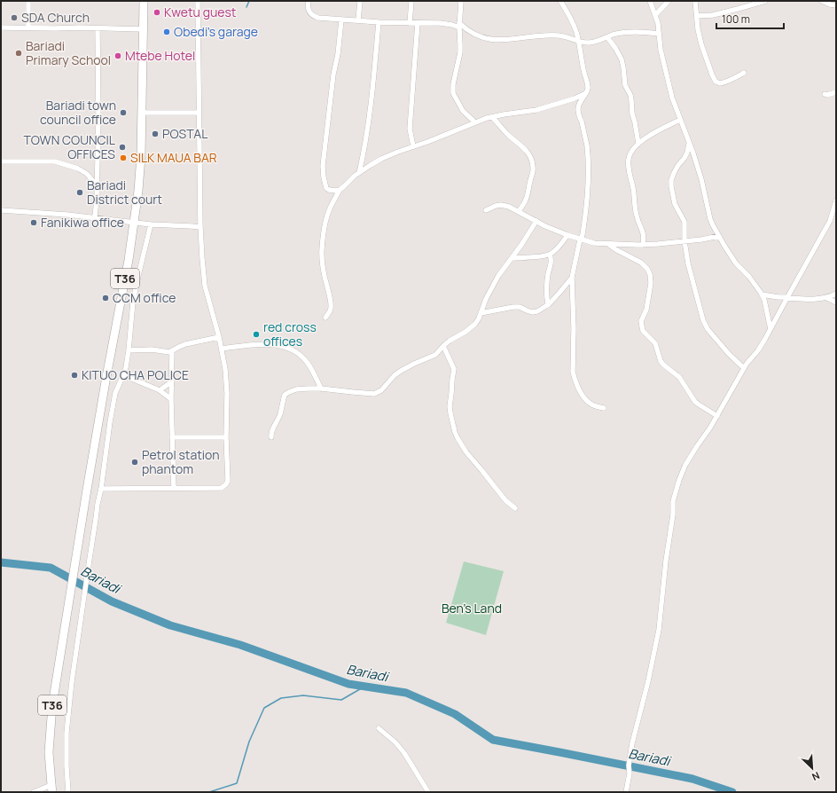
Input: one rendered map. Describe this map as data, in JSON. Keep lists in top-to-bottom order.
{
  "streets": {
    "highway": ["T36"]
  },
  "water": ["Bariadi"],
  "parks": ["Ben's Land"],
  "places": [
    "Kwetu guest",
    "SDA Church",
    "Obedi's garage",
    "Bariadi Primary School",
    "Mtebe Hotel",
    "Bariadi town council office",
    "POSTAL",
    "TOWN COUNCIL OFFICES",
    "SILK MAUA BAR",
    "Bariadi District court",
    "Fanikiwa office",
    "CCM office",
    "red cross offices",
    "KITUO CHA POLICE",
    "Petrol station phantom"
  ],
  "scale_bar": "100 m",
  "north": "bottom right"
}
